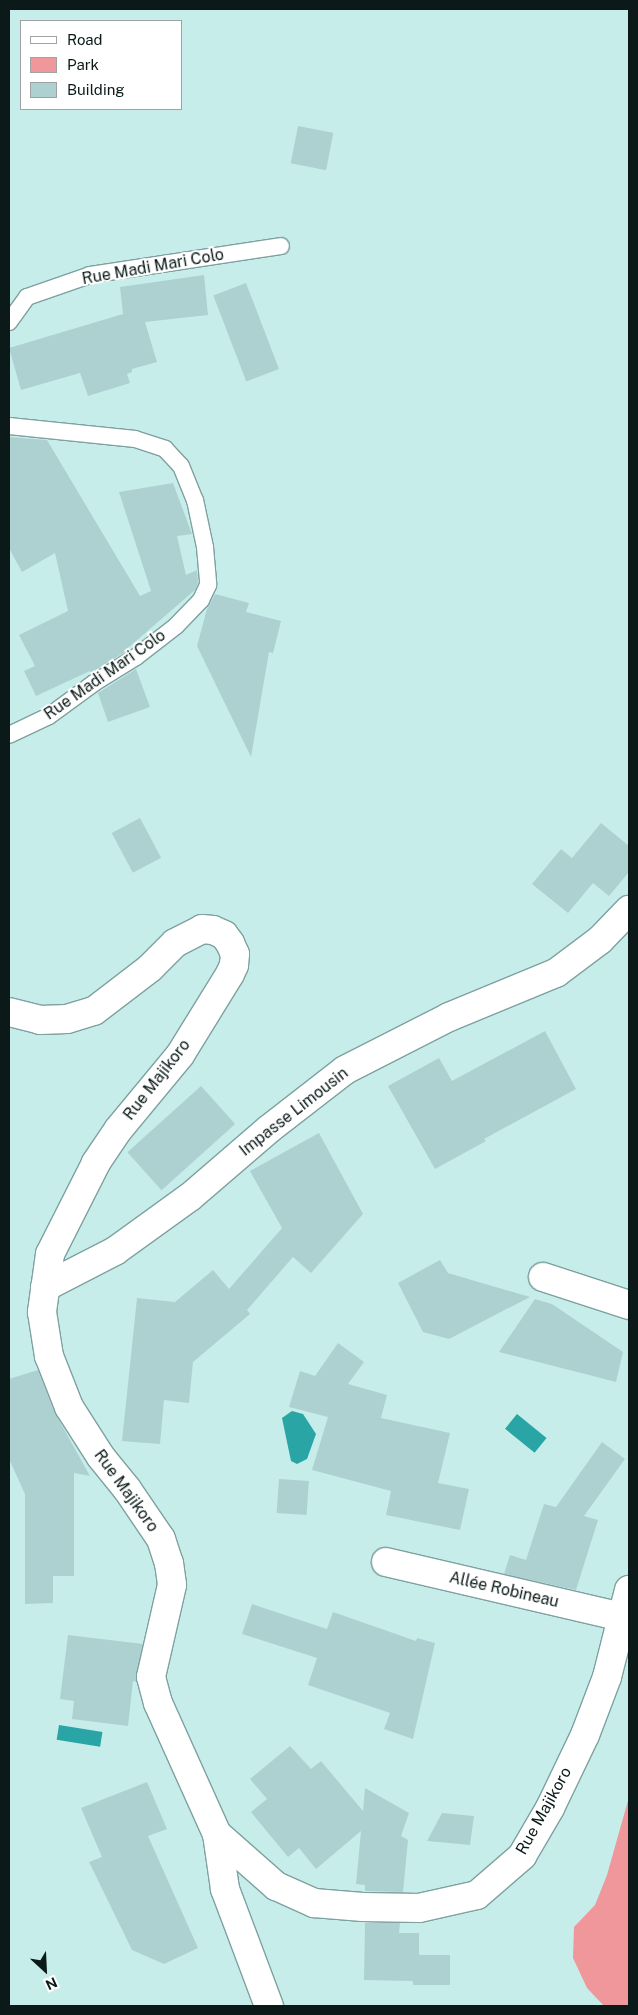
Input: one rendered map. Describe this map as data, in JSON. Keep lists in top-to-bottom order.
{
  "streets": {
    "street": ["Rue Majikoro", "Impasse Limousin", "Allée Robineau"],
    "lane": ["Rue Madi Mari Colo"]
  },
  "crossings": [
    ["Rue Majikoro", "Impasse Limousin"],
    ["Rue Majikoro", "Allée Robineau"]
  ],
  "legend": ["Road", "Park", "Building"],
  "north": "bottom right"
}
